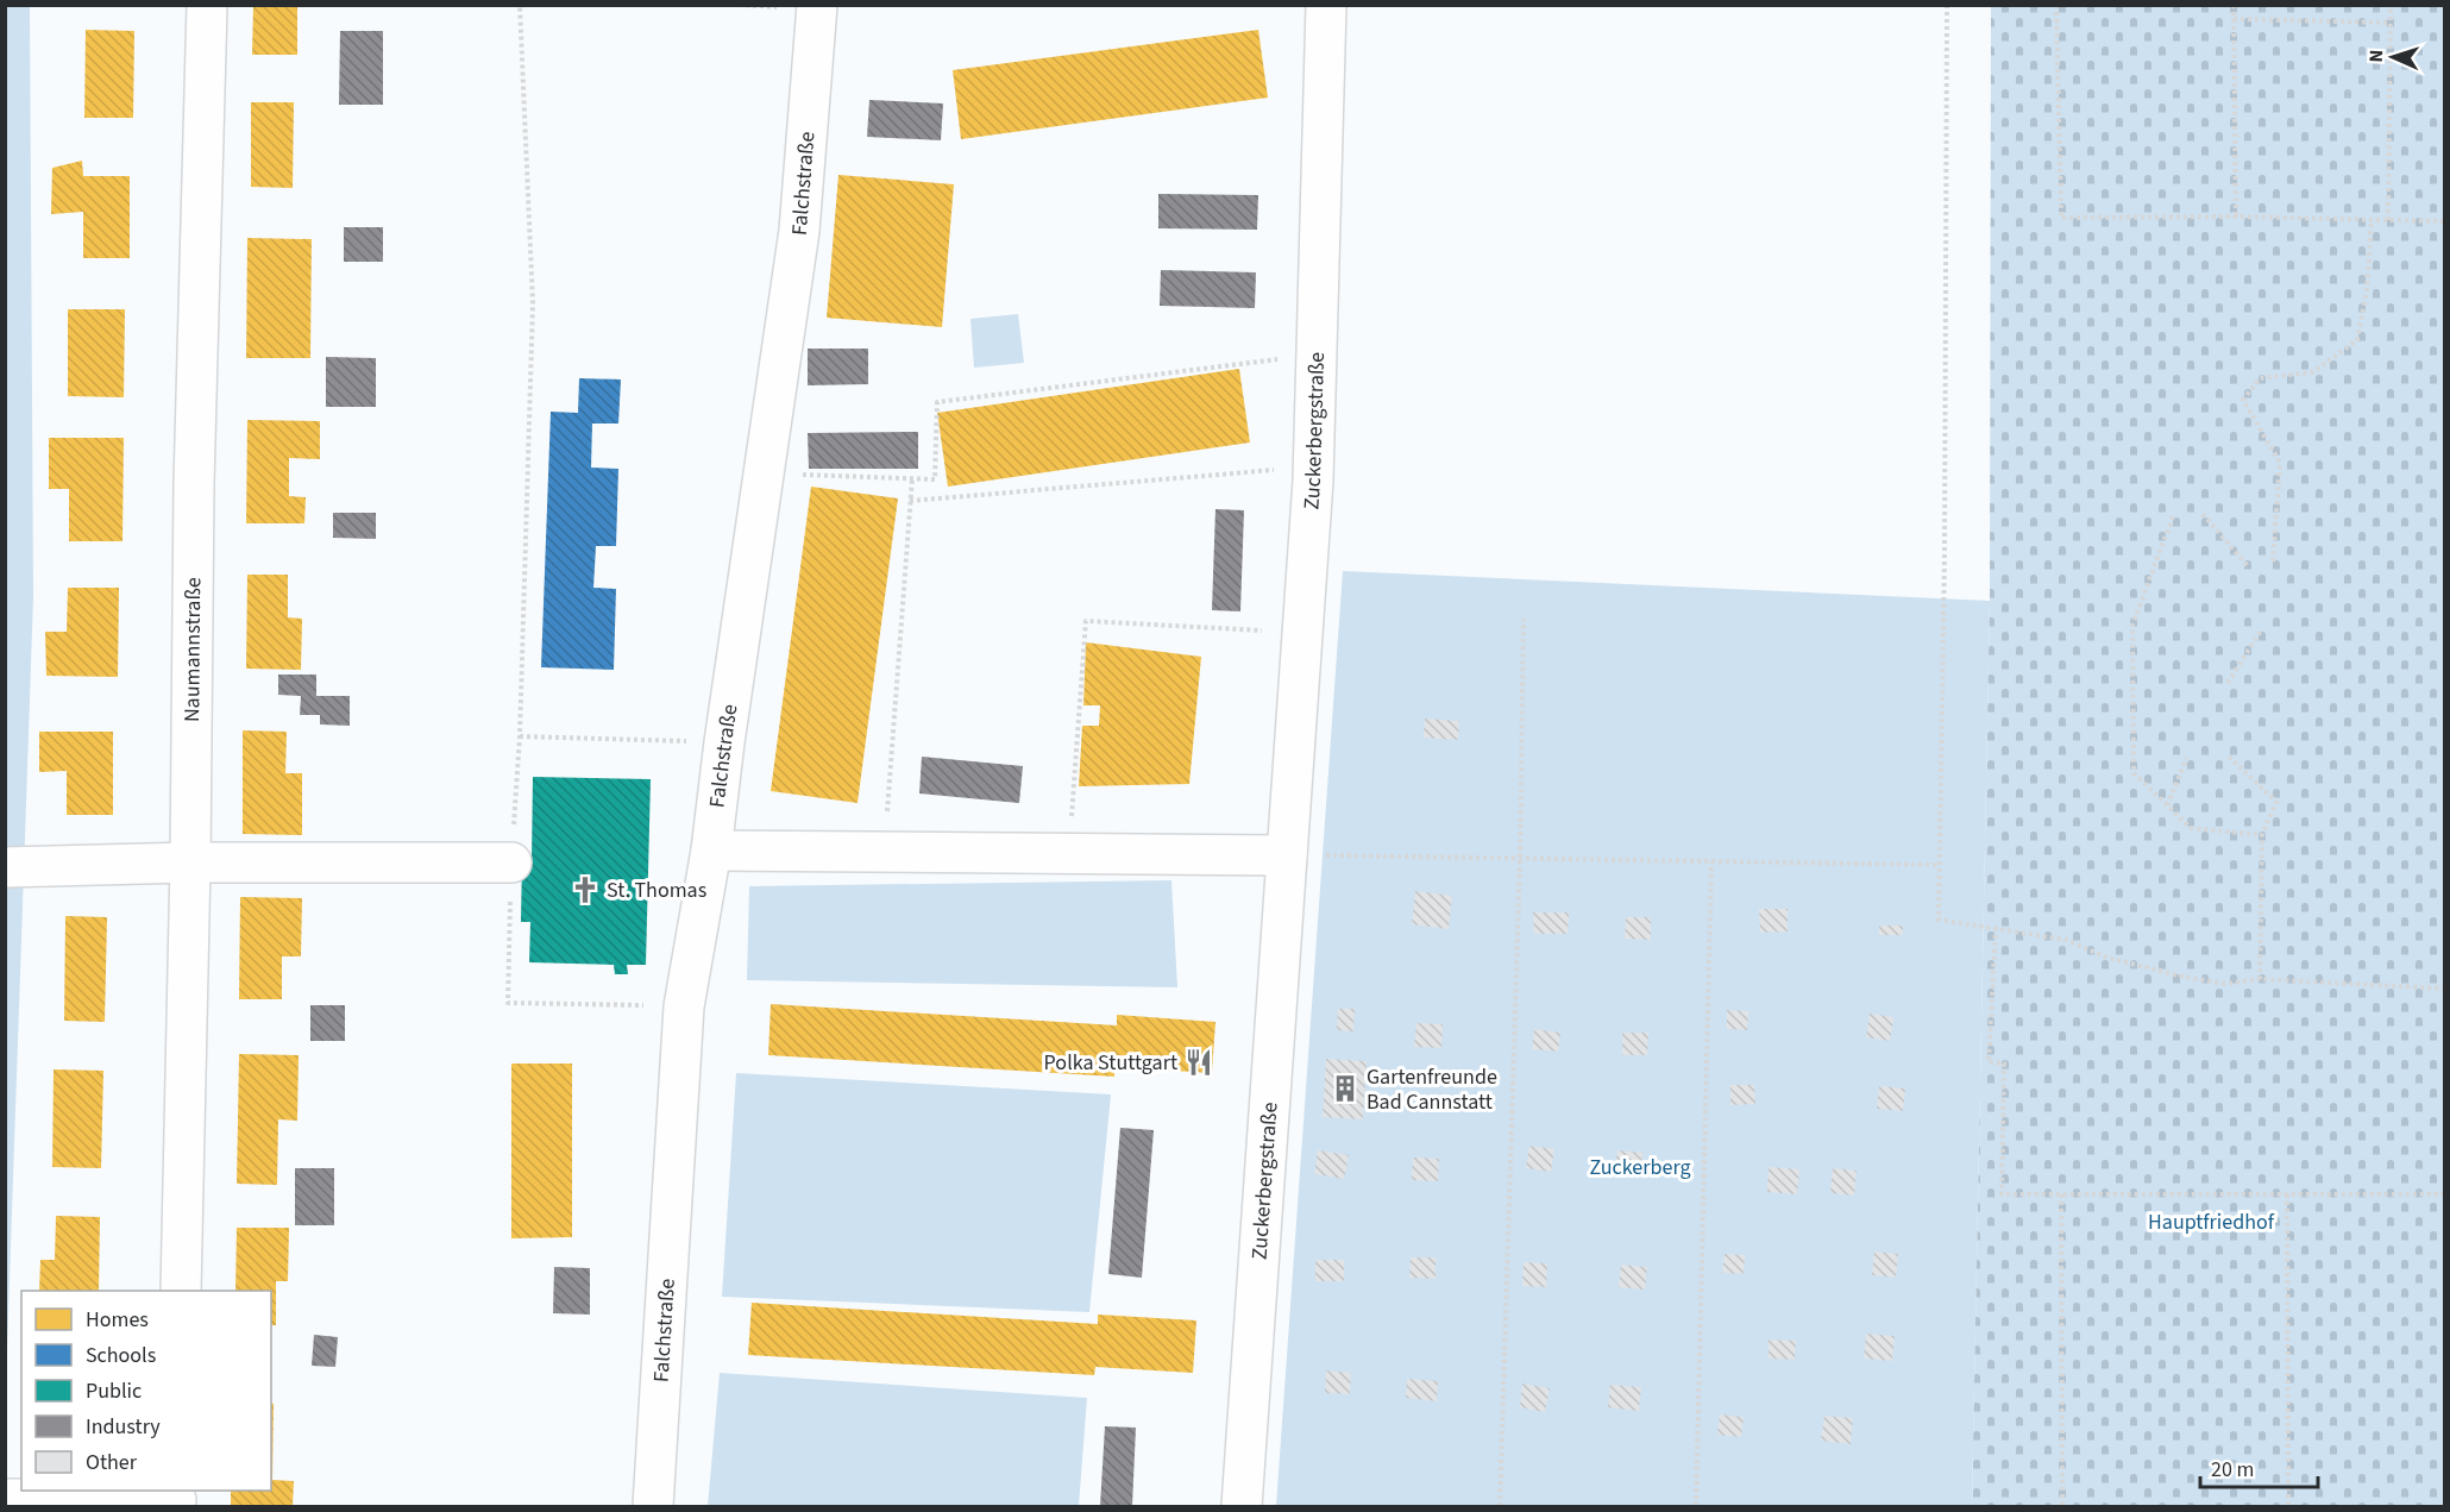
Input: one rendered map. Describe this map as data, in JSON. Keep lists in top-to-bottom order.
{
  "streets": {
    "street": ["Falchstraße", "Zuckerbergstraße", "Naumannstraße"]
  },
  "parks": ["Zuckerberg", "Hauptfriedhof"],
  "places": {
    "church": ["St. Thomas"],
    "restaurant": ["Polka Stuttgart"],
    "building": ["Gartenfreunde Bad Cannstatt"]
  },
  "legend": [
    "Homes",
    "Schools",
    "Public",
    "Industry",
    "Other"
  ],
  "scale_bar": "20 m",
  "north": "left"
}
